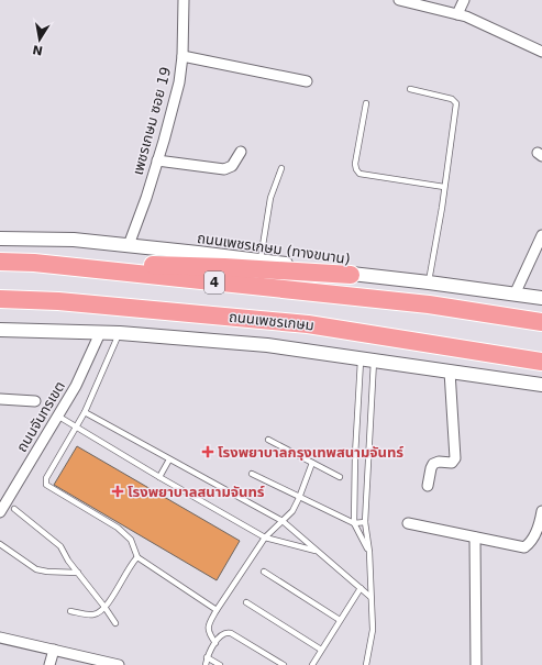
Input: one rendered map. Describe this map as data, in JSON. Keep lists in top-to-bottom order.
{
  "streets": {
    "highway": ["4", "ถนนเพชรเกษม"],
    "main road": ["ถนนเพชรเกษม (ทางขนาน)"],
    "street": ["เพชรเกษม ซอย 19", "ถนนจันทรเขต"]
  },
  "crossings": [
    ["เพชรเกษม ซอย 19", "ถนนเพชรเกษม (ทางขนาน)"]
  ],
  "places": {
    "health": ["โรงพยาบาลกรุงเทพสนามจันทร์", "โรงพยาบาลสนามจันทร์"]
  },
  "north": "bottom"
}
